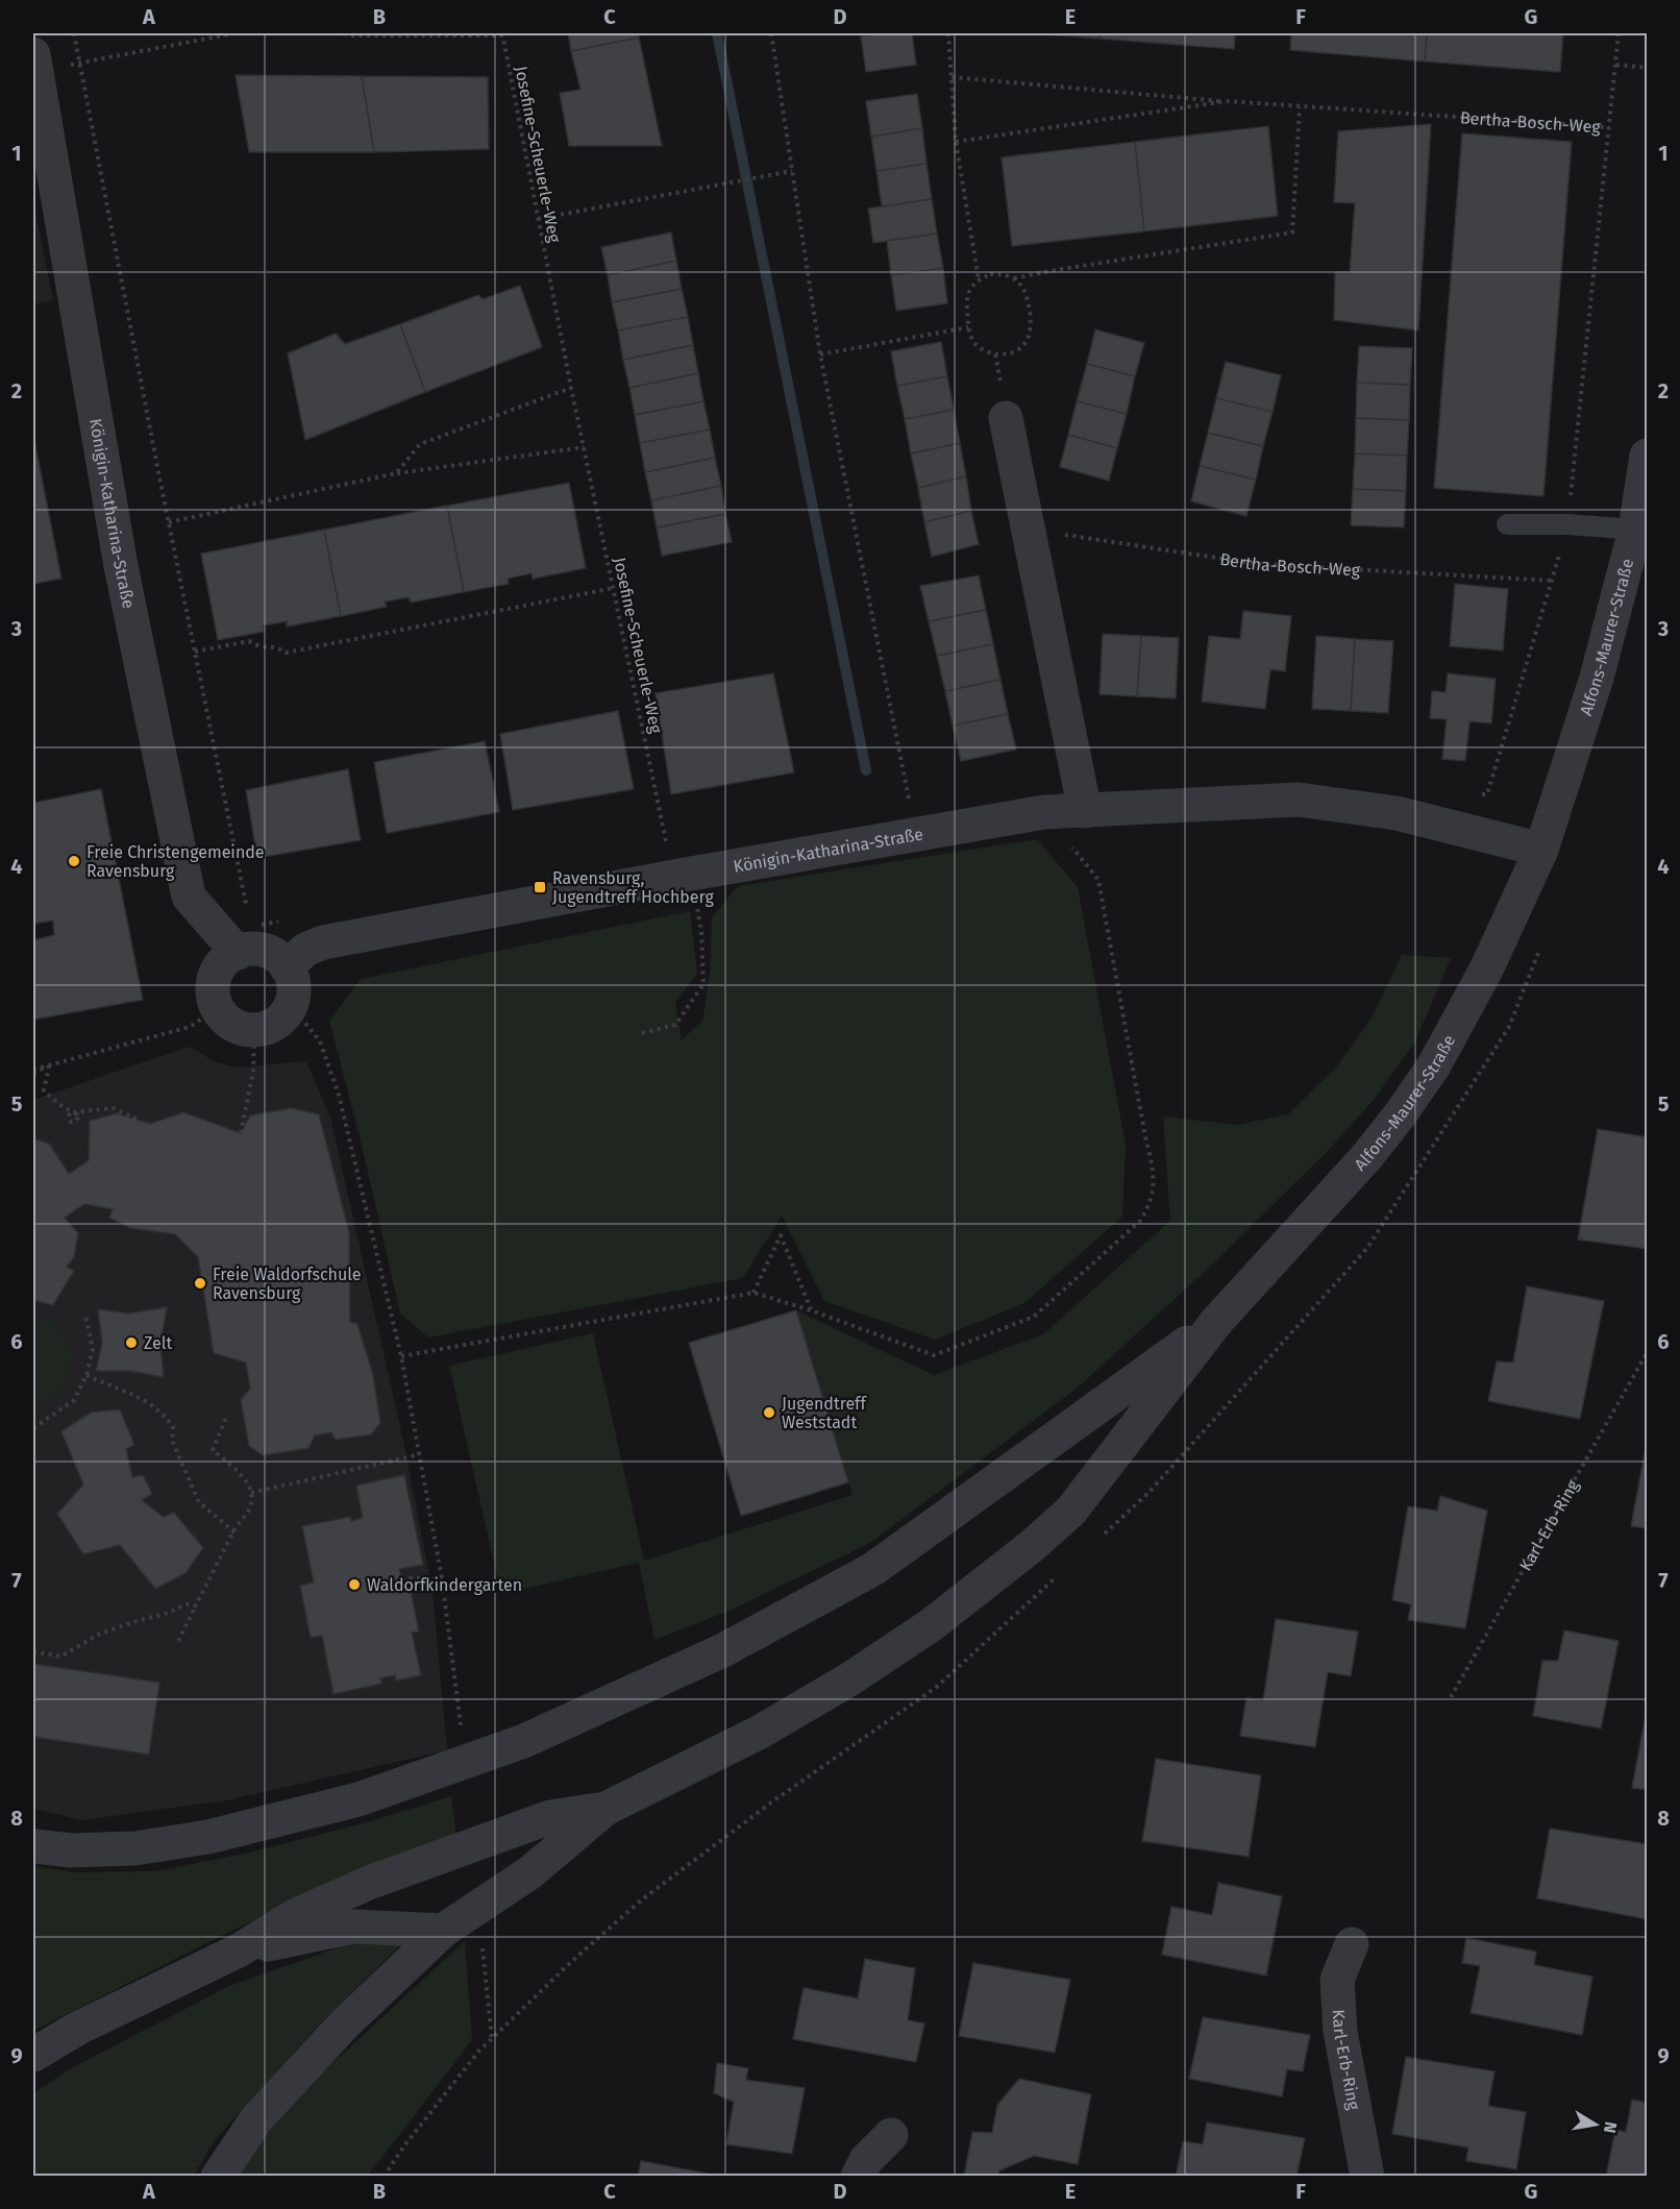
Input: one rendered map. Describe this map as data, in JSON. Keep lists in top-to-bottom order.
{
  "streets": {
    "street": ["Königin-Katharina-Straße", "Alfons-Maurer-Straße", "Karl-Erb-Ring"],
    "path": ["Bertha-Bosch-Weg", "Josefine-Scheuerle-Weg"]
  },
  "places": {
    "other": [
      "Freie Christengemeinde Ravensburg",
      "Freie Waldorfschule Ravensburg",
      "Zelt",
      "Jugendtreff Weststadt",
      "Waldorfkindergarten"
    ],
    "transit": ["Ravensburg, Jugendtreff Hochberg"]
  },
  "north": "right",
  "grid": {
    "columns": [
      "A",
      "B",
      "C",
      "D",
      "E",
      "F",
      "G"
    ],
    "rows": [
      "1",
      "2",
      "3",
      "4",
      "5",
      "6",
      "7",
      "8",
      "9"
    ]
  }
}
